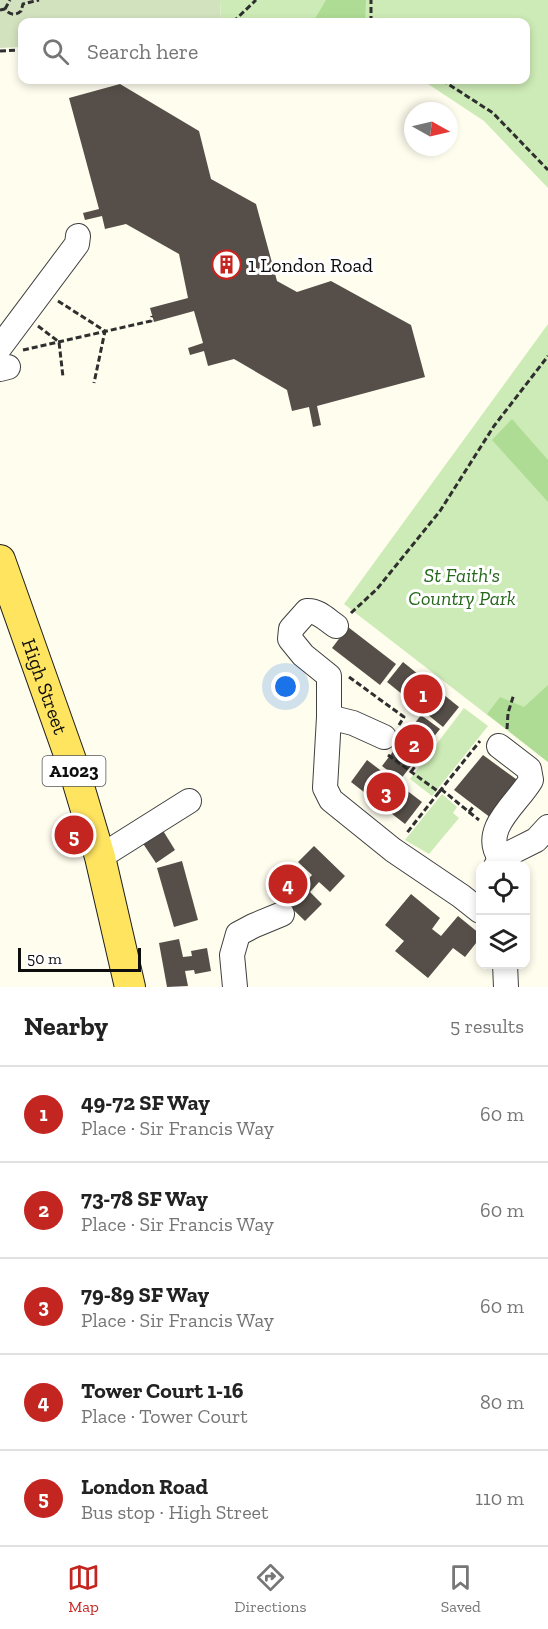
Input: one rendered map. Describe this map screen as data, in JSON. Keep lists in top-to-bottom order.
{
  "streets": {
    "main road": ["High Street", "A1023"]
  },
  "parks": ["St Faith's Country Park"],
  "places": {
    "building": ["1 London Road"]
  },
  "scale_bar": "50 m",
  "north": "right",
  "page": {
    "search": "Search here",
    "pins": [
      "1",
      "2",
      "3",
      "5",
      "4"
    ],
    "scale": "50 m",
    "heading": ["Nearby", "5 results"],
    "list": [
      {
        "mark": "1",
        "name": "49-72 SF Way",
        "note": "Place · Sir Francis Way",
        "value": "60 m"
      },
      {
        "mark": "2",
        "name": "73-78 SF Way",
        "note": "Place · Sir Francis Way",
        "value": "60 m"
      },
      {
        "mark": "3",
        "name": "79-89 SF Way",
        "note": "Place · Sir Francis Way",
        "value": "60 m"
      },
      {
        "mark": "4",
        "name": "Tower Court 1-16",
        "note": "Place · Tower Court",
        "value": "80 m"
      },
      {
        "mark": "5",
        "name": "London Road",
        "note": "Bus stop · High Street",
        "value": "110 m"
      }
    ],
    "nav": ["Map", "Directions", "Saved"]
  }
}
